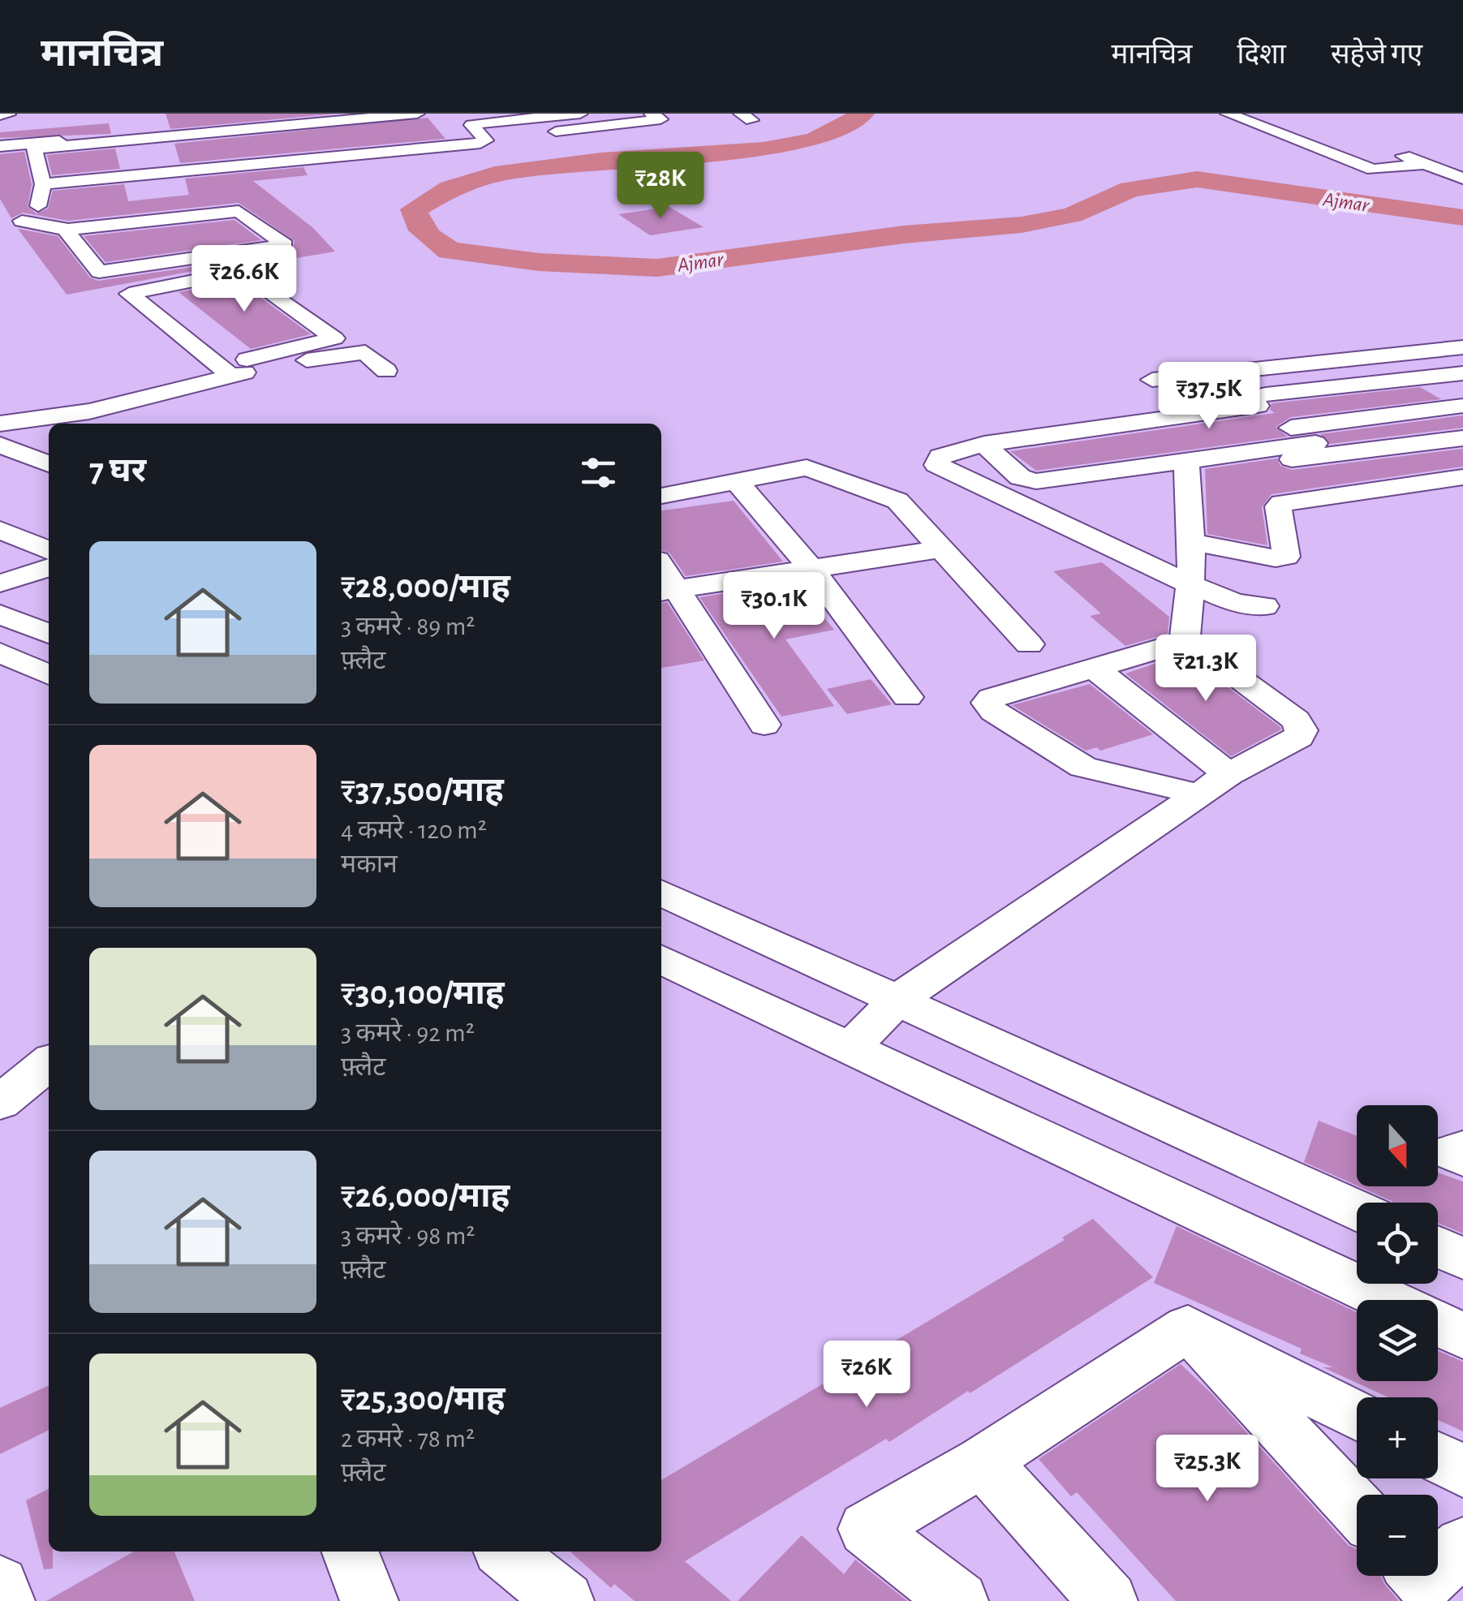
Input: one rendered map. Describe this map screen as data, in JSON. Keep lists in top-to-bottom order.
{
  "water": ["Ajmar"],
  "north": "bottom",
  "page": {
    "header": "मानचित्र",
    "nav": ["मानचित्र", "दिशा", "सहेजे गए"],
    "price": [
      "₹28K",
      "₹26.6K",
      "₹37.5K",
      "₹30.1K",
      "₹21.3K",
      "₹26K",
      "₹25.3K"
    ],
    "heading": "7 घर",
    "list": [
      {
        "name": "₹28,000/माह",
        "note": "3 कमरे · 89 m² · फ़्लैट"
      },
      {
        "name": "₹37,500/माह",
        "note": "4 कमरे · 120 m² · मकान"
      },
      {
        "name": "₹30,100/माह",
        "note": "3 कमरे · 92 m² · फ़्लैट"
      },
      {
        "name": "₹26,000/माह",
        "note": "3 कमरे · 98 m² · फ़्लैट"
      },
      {
        "name": "₹25,300/माह",
        "note": "2 कमरे · 78 m² · फ़्लैट"
      }
    ],
    "map_buttons": ["+", "−"]
  }
}
